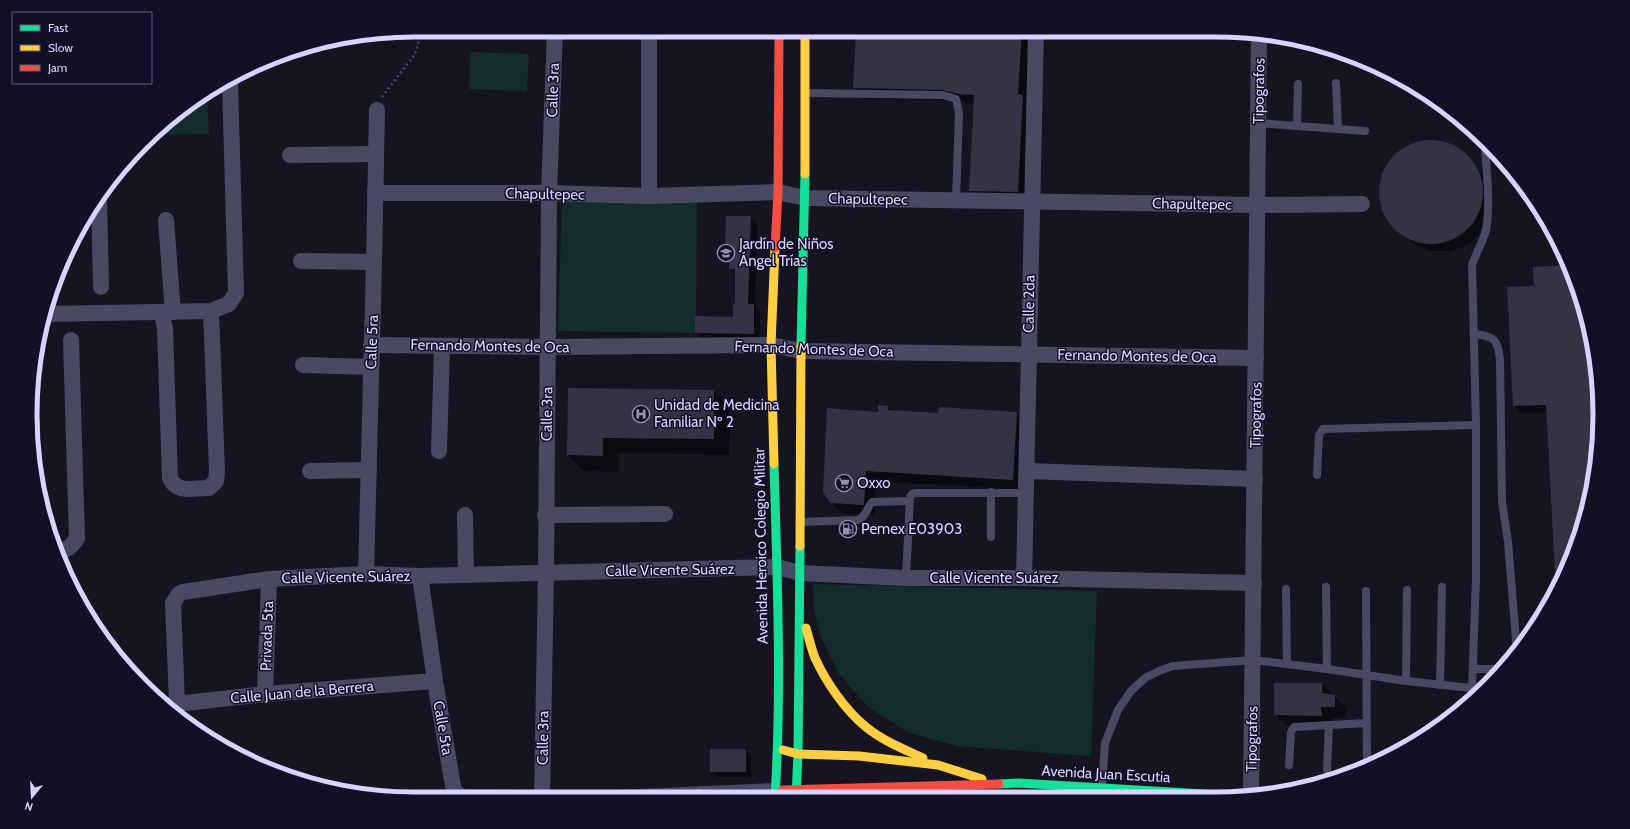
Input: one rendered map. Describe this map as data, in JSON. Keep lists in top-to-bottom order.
{
  "streets": {
    "main road": ["Avenida Heroico Colegio Militar", "Avenida Juan Escutia"],
    "street": [
      "Calle 3ra",
      "Tipografos",
      "Chapultepec",
      "Calle 2da",
      "Calle 5ra",
      "Fernando Montes de Oca",
      "Calle Vicente Suárez",
      "Privada 5ta",
      "Calle Juan de la Berrera",
      "Calle 5ta"
    ]
  },
  "crossings": [
    ["Calle 3ra", "Chapultepec"],
    ["Calle 3ra", "Fernando Montes de Oca"],
    ["Calle 3ra", "Calle Vicente Suárez"],
    ["Tipografos", "Chapultepec"],
    ["Tipografos", "Fernando Montes de Oca"],
    ["Tipografos", "Calle Vicente Suárez"],
    ["Chapultepec", "Calle 2da"],
    ["Chapultepec", "Calle 5ra"],
    ["Chapultepec", "Avenida Heroico Colegio Militar"],
    ["Calle 2da", "Fernando Montes de Oca"],
    ["Calle 2da", "Calle Vicente Suárez"],
    ["Calle 5ra", "Fernando Montes de Oca"],
    ["Calle 5ra", "Calle Vicente Suárez"],
    ["Fernando Montes de Oca", "Avenida Heroico Colegio Militar"],
    ["Avenida Heroico Colegio Militar", "Calle Vicente Suárez"],
    ["Avenida Heroico Colegio Militar", "Avenida Juan Escutia"],
    ["Calle Vicente Suárez", "Privada 5ta"],
    ["Calle Vicente Suárez", "Calle Juan de la Berrera"],
    ["Calle Vicente Suárez", "Calle 5ta"],
    ["Privada 5ta", "Calle Juan de la Berrera"],
    ["Calle Juan de la Berrera", "Calle 5ta"]
  ],
  "places": {
    "school or university": ["Jardín de Niños Ángel Trías"],
    "hospital": ["Unidad de Medicina Familiar Nº 2"],
    "supermarket": ["Oxxo"],
    "fuel station": ["Pemex E03903"]
  },
  "legend": ["Fast", "Slow", "Jam"],
  "north": "bottom"
}
